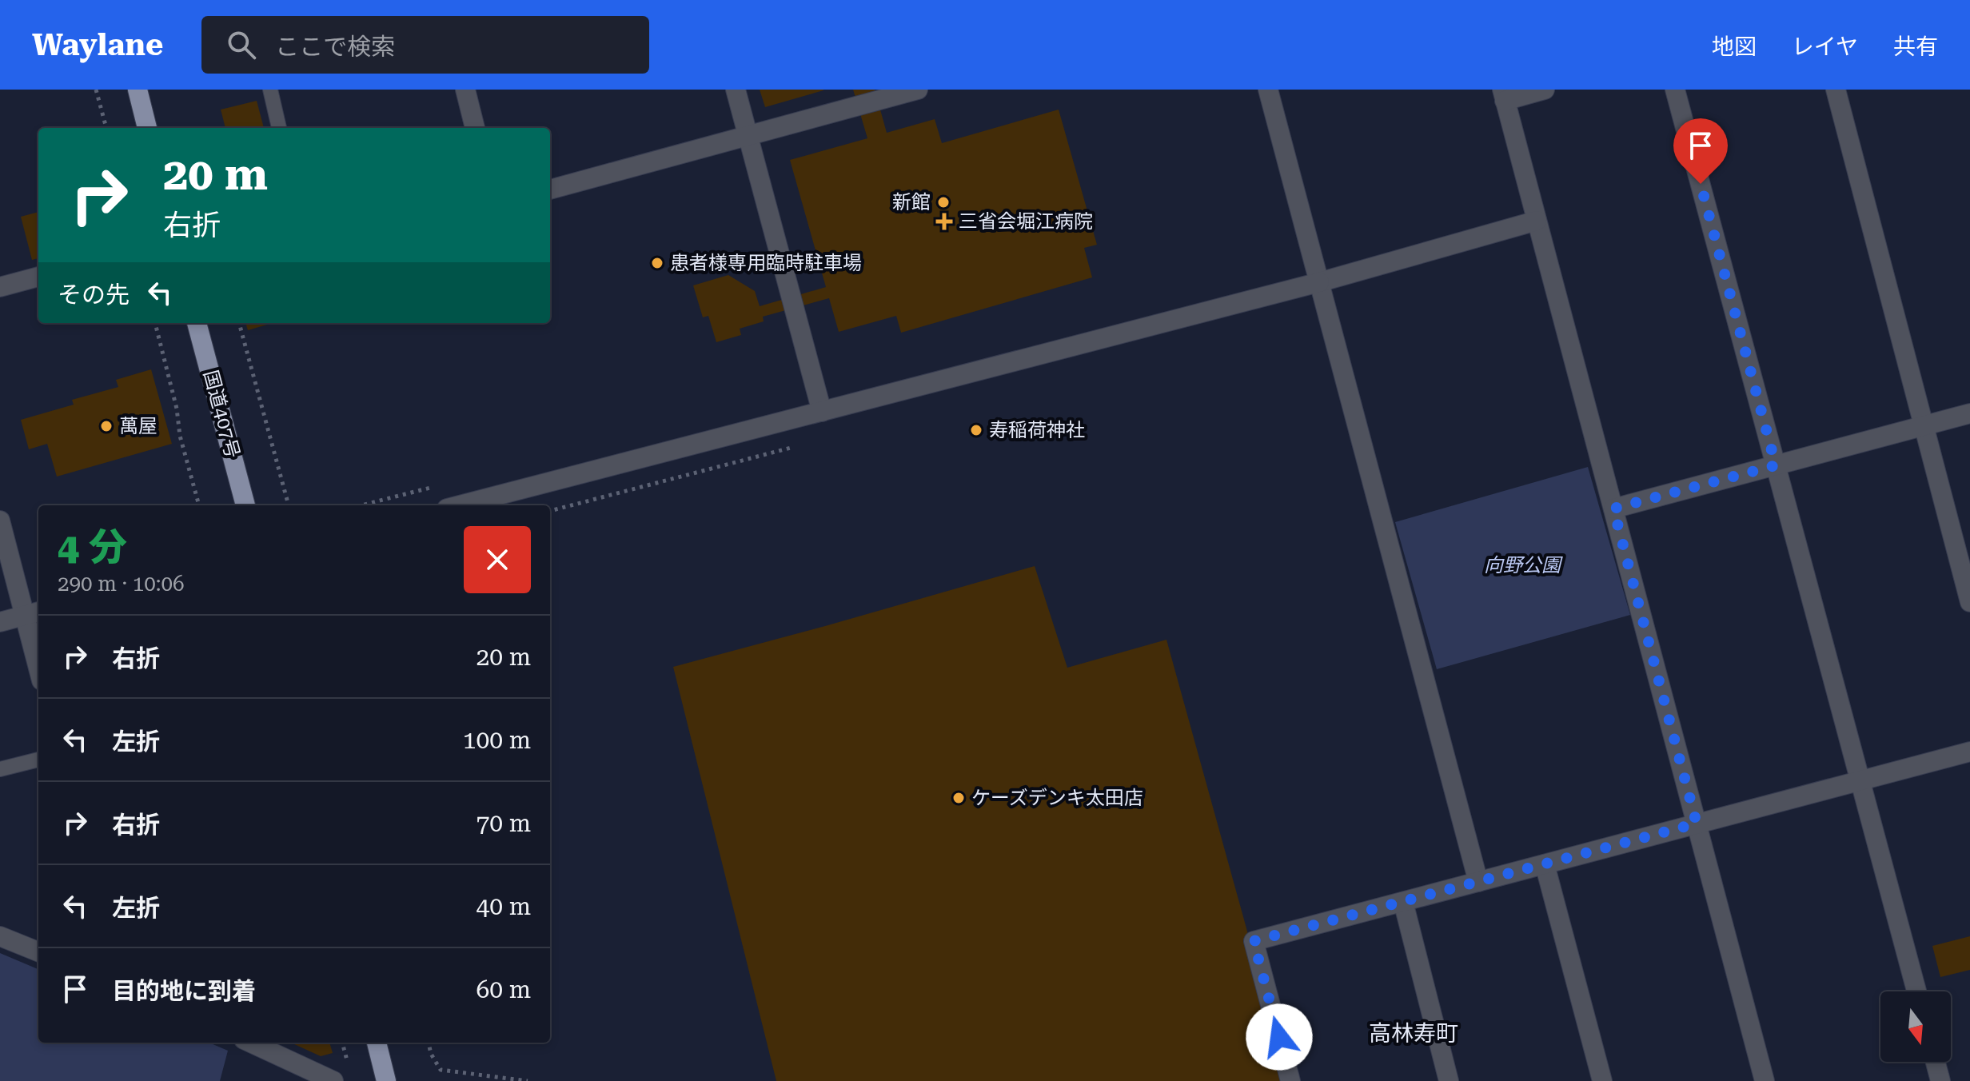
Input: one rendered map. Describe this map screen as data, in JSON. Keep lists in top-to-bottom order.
{
  "streets": {
    "highway": ["国道407号"]
  },
  "districts": ["高林寿町"],
  "parks": ["向野公園"],
  "places": {
    "other": [
      "新館",
      "患者様専用臨時駐車場",
      "萬屋",
      "寿稲荷神社",
      "ケーズデンキ太田店"
    ],
    "health": ["三省会堀江病院"]
  },
  "north": "bottom",
  "page": {
    "header": "Waylane",
    "search": "ここで検索",
    "nav": ["地図", "レイヤ", "共有"],
    "turn": ["20 m", "右折"],
    "then": "その先",
    "heading": ["4 分", "290 m · 10:06"],
    "list": [
      {
        "name": "右折",
        "value": "20 m"
      },
      {
        "name": "左折",
        "value": "100 m"
      },
      {
        "name": "右折",
        "value": "70 m"
      },
      {
        "name": "左折",
        "value": "40 m"
      },
      {
        "name": "目的地に到着",
        "value": "60 m"
      }
    ]
  }
}
